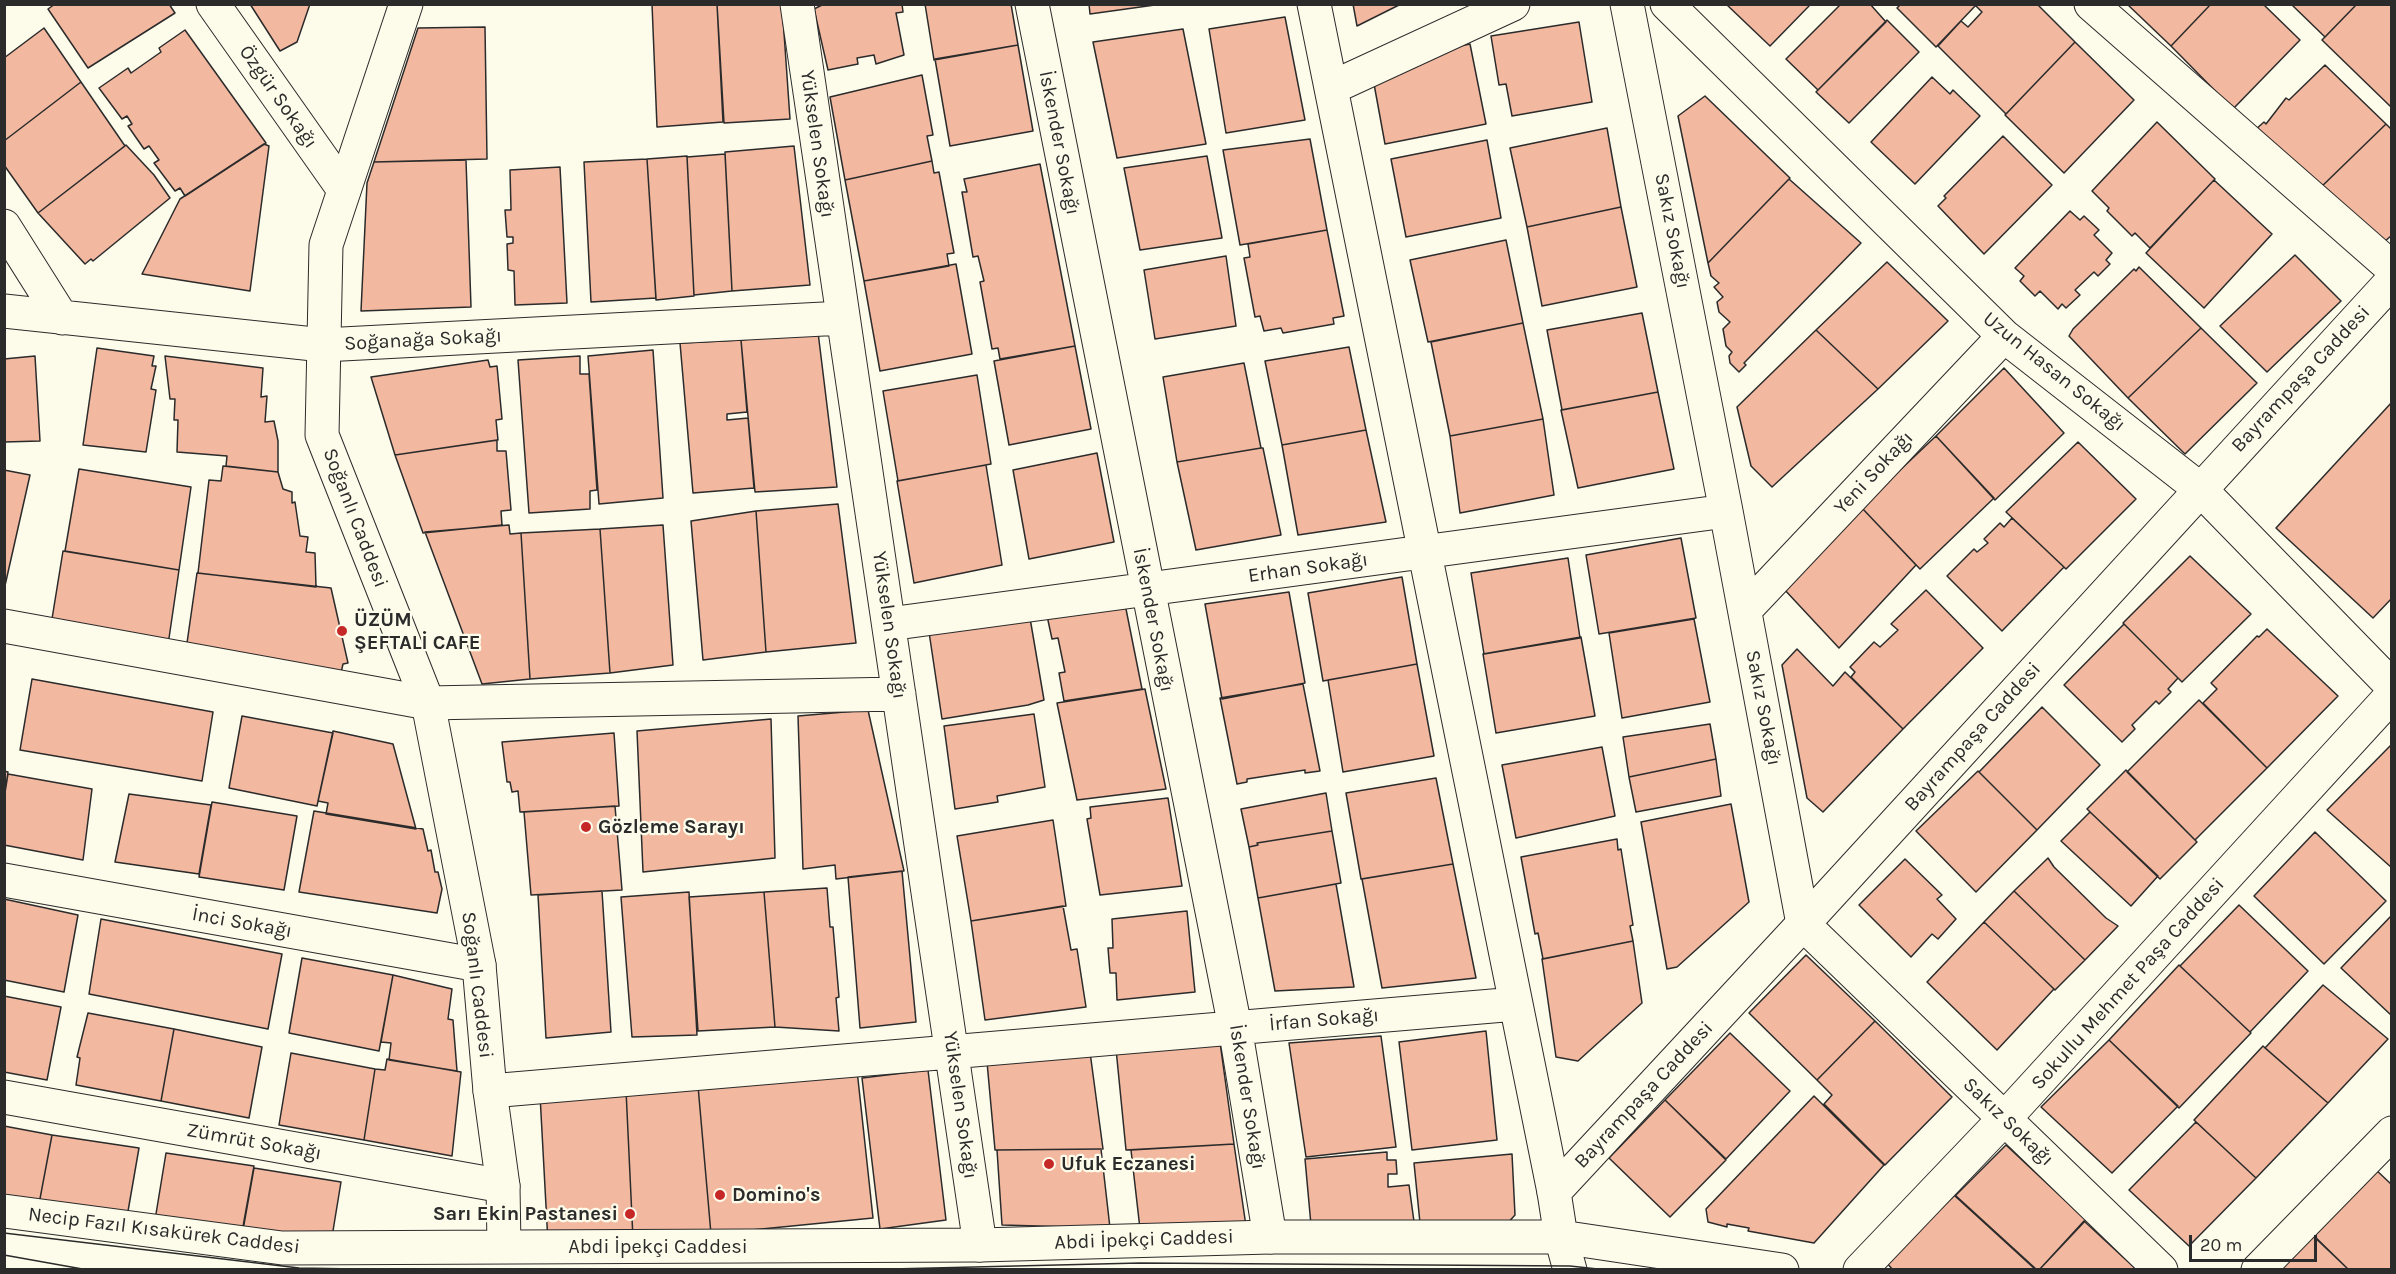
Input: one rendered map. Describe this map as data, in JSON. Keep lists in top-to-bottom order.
{
  "streets": {
    "street": [
      "Özgür Sokağı",
      "İskender Sokağı",
      "Yükselen Sokağı",
      "Sakız Sokağı",
      "Soğanağa Sokağı",
      "Uzun Hasan Sokağı",
      "Bayrampaşa Caddesi",
      "Yeni Sokağı",
      "Soğanlı Caddesi",
      "Erhan Sokağı",
      "İnci Sokağı",
      "Sokullu Mehmet Paşa Caddesi",
      "İrfan Sokağı",
      "Zümrüt Sokağı",
      "Necip Fazıl Kısakürek Caddesi",
      "Abdi İpekçi Caddesi"
    ]
  },
  "crossings": [
    ["Özgür Sokağı", "Soğanlı Caddesi"],
    ["İskender Sokağı", "Erhan Sokağı"],
    ["İskender Sokağı", "İrfan Sokağı"],
    ["İskender Sokağı", "Abdi İpekçi Caddesi"],
    ["Yükselen Sokağı", "Soğanağa Sokağı"],
    ["Yükselen Sokağı", "Erhan Sokağı"],
    ["Yükselen Sokağı", "İrfan Sokağı"],
    ["Yükselen Sokağı", "Abdi İpekçi Caddesi"],
    ["Sakız Sokağı", "Bayrampaşa Caddesi"],
    ["Sakız Sokağı", "Yeni Sokağı"],
    ["Sakız Sokağı", "Erhan Sokağı"],
    ["Sakız Sokağı", "Sokullu Mehmet Paşa Caddesi"],
    ["Soğanağa Sokağı", "Soğanlı Caddesi"],
    ["Uzun Hasan Sokağı", "Bayrampaşa Caddesi"],
    ["Uzun Hasan Sokağı", "Yeni Sokağı"],
    ["Soğanlı Caddesi", "İnci Sokağı"],
    ["Soğanlı Caddesi", "İrfan Sokağı"],
    ["Soğanlı Caddesi", "Zümrüt Sokağı"],
    ["Soğanlı Caddesi", "Necip Fazıl Kısakürek Caddesi"],
    ["Soğanlı Caddesi", "Abdi İpekçi Caddesi"],
    ["Necip Fazıl Kısakürek Caddesi", "Abdi İpekçi Caddesi"]
  ],
  "places": [
    "ÜZÜM ŞEFTALİ CAFE",
    "Gözleme Sarayı",
    "Ufuk Eczanesi",
    "Domino's",
    "Sarı Ekin Pastanesi"
  ],
  "scale_bar": "20 m"
}
